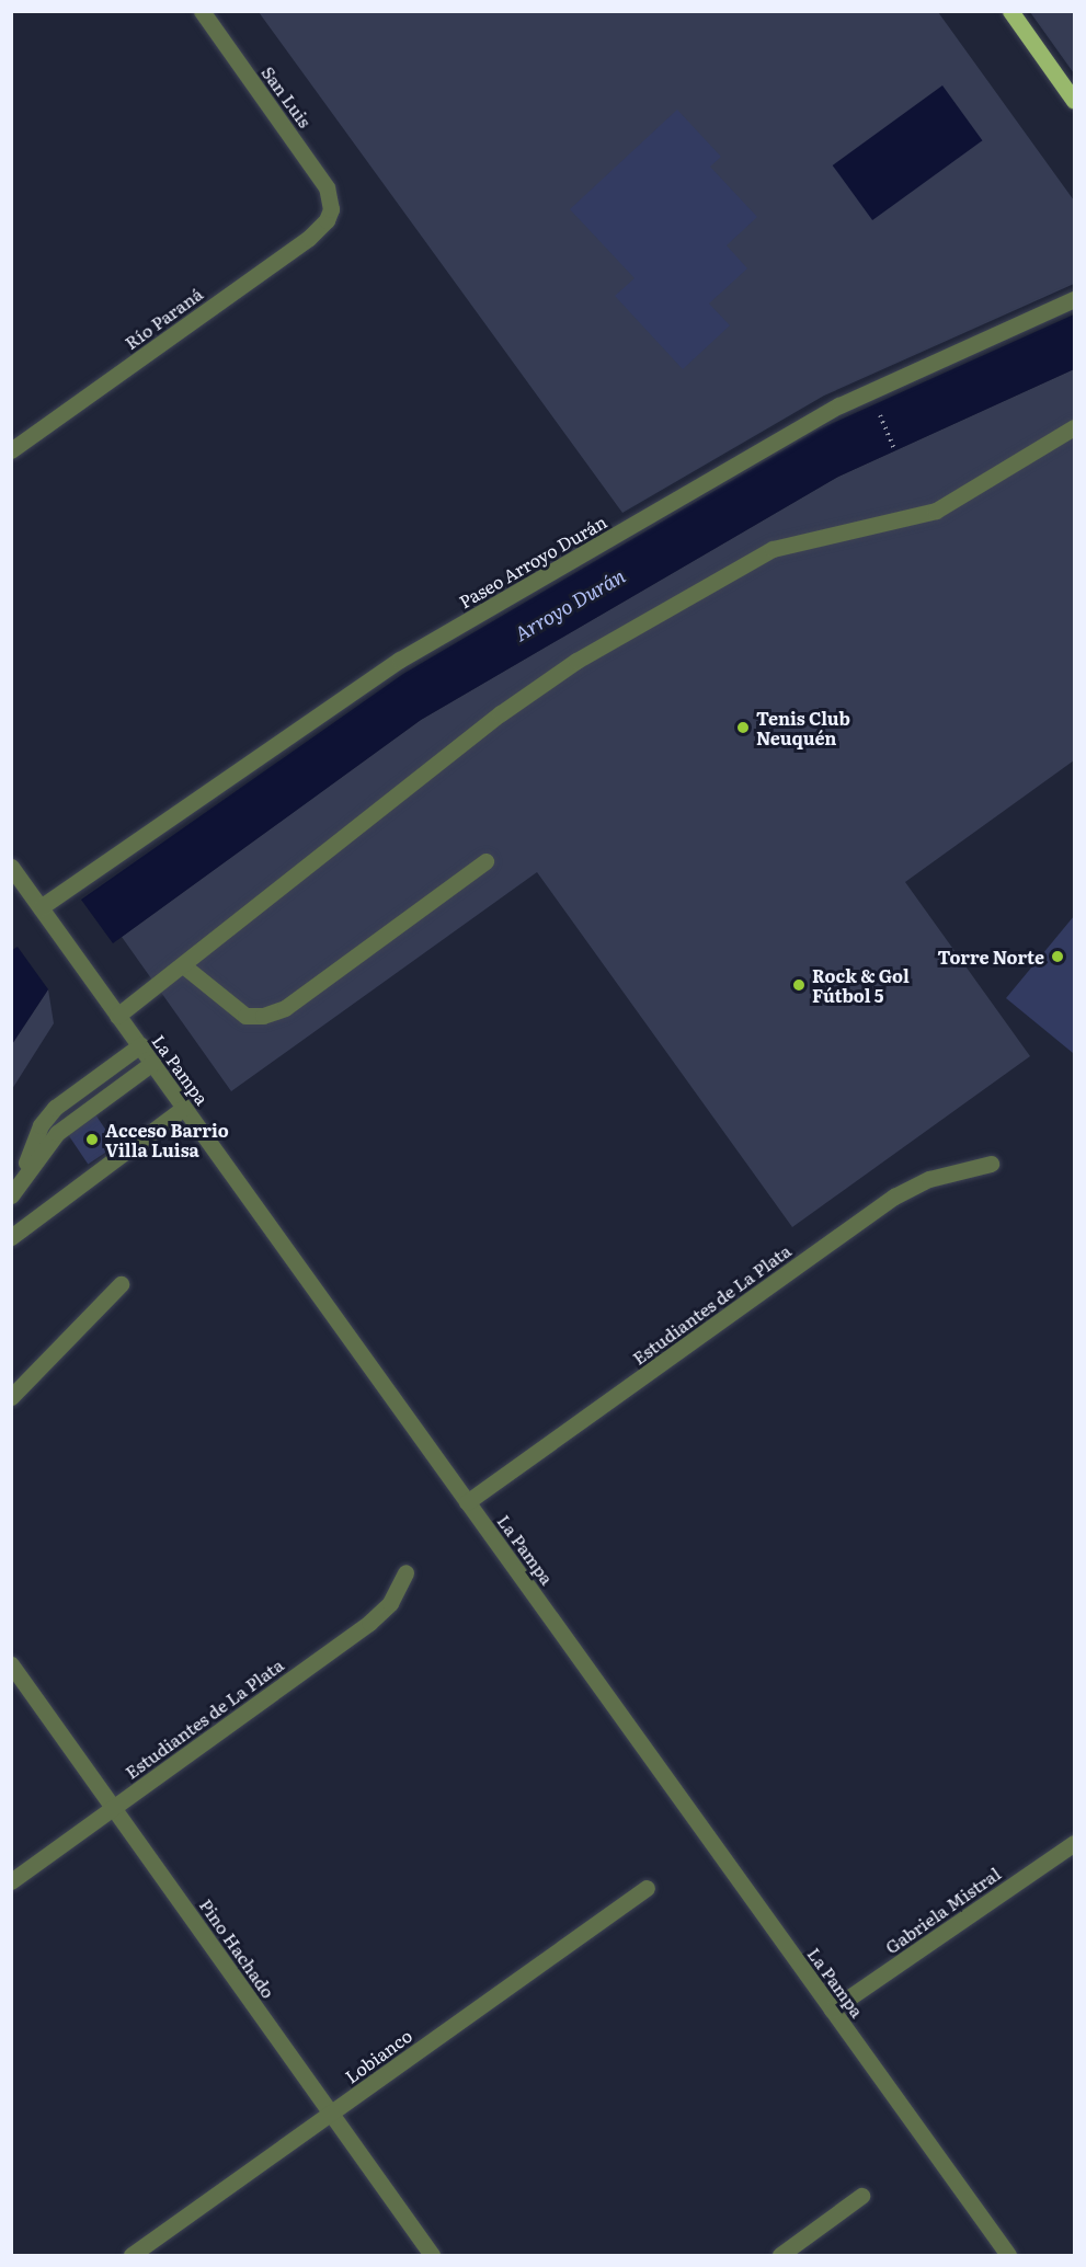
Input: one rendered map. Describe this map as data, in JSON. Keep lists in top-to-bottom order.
{
  "streets": {
    "street": [
      "San Luis",
      "Río Paraná",
      "Paseo Arroyo Durán",
      "La Pampa",
      "Estudiantes de La Plata",
      "Gabriela Mistral",
      "Pino Hachado",
      "Lobianco"
    ]
  },
  "crossings": [
    ["San Luis", "Río Paraná"],
    ["Paseo Arroyo Durán", "La Pampa"],
    ["La Pampa", "Estudiantes de La Plata"],
    ["La Pampa", "Gabriela Mistral"],
    ["Estudiantes de La Plata", "Pino Hachado"],
    ["Pino Hachado", "Lobianco"]
  ],
  "water": ["Arroyo Durán"],
  "places": [
    "Tenis Club Neuquén",
    "Torre Norte",
    "Rock & Gol Fútbol 5",
    "Acceso Barrio Villa Luisa"
  ]
}
